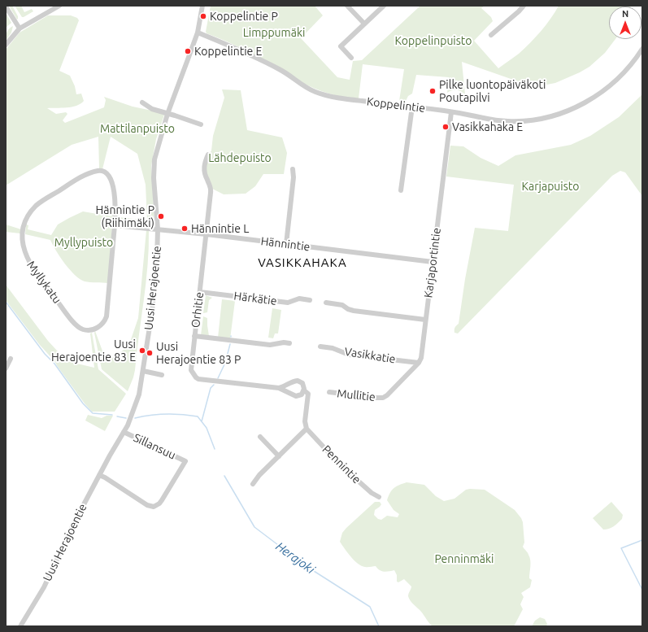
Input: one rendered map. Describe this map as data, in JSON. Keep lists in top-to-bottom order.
{
  "streets": {
    "street": [
      "Koppelintie",
      "Hännintie",
      "Karjaportintie",
      "Myllykatu",
      "Uusi Herajoentie",
      "Härkätie",
      "Orhitie",
      "Vasikkatie",
      "Mullitie",
      "Sillansuu",
      "Pennintie"
    ]
  },
  "crossings": [
    ["Koppelintie", "Karjaportintie"],
    ["Koppelintie", "Uusi Herajoentie"],
    ["Hännintie", "Karjaportintie"],
    ["Hännintie", "Uusi Herajoentie"],
    ["Hännintie", "Orhitie"],
    ["Karjaportintie", "Vasikkatie"],
    ["Karjaportintie", "Mullitie"],
    ["Uusi Herajoentie", "Sillansuu"],
    ["Härkätie", "Orhitie"],
    ["Vasikkatie", "Mullitie"]
  ],
  "districts": ["VASIKKAHAKA"],
  "water": ["Herajoki"],
  "parks": [
    "Limppumäki",
    "Koppelinpuisto",
    "Mattilanpuisto",
    "Lähdepuisto",
    "Karjapuisto",
    "Myllypuisto",
    "Penninmäki"
  ],
  "places": [
    "Koppelintie P",
    "Koppelintie E",
    "Pilke luontopäiväkoti Poutapilvi",
    "Vasikkahaka E",
    "Hännintie P (Riihimäki)",
    "Hännintie L",
    "Uusi Herajoentie 83 E",
    "Uusi Herajoentie 83 P"
  ],
  "north": "top"
}
